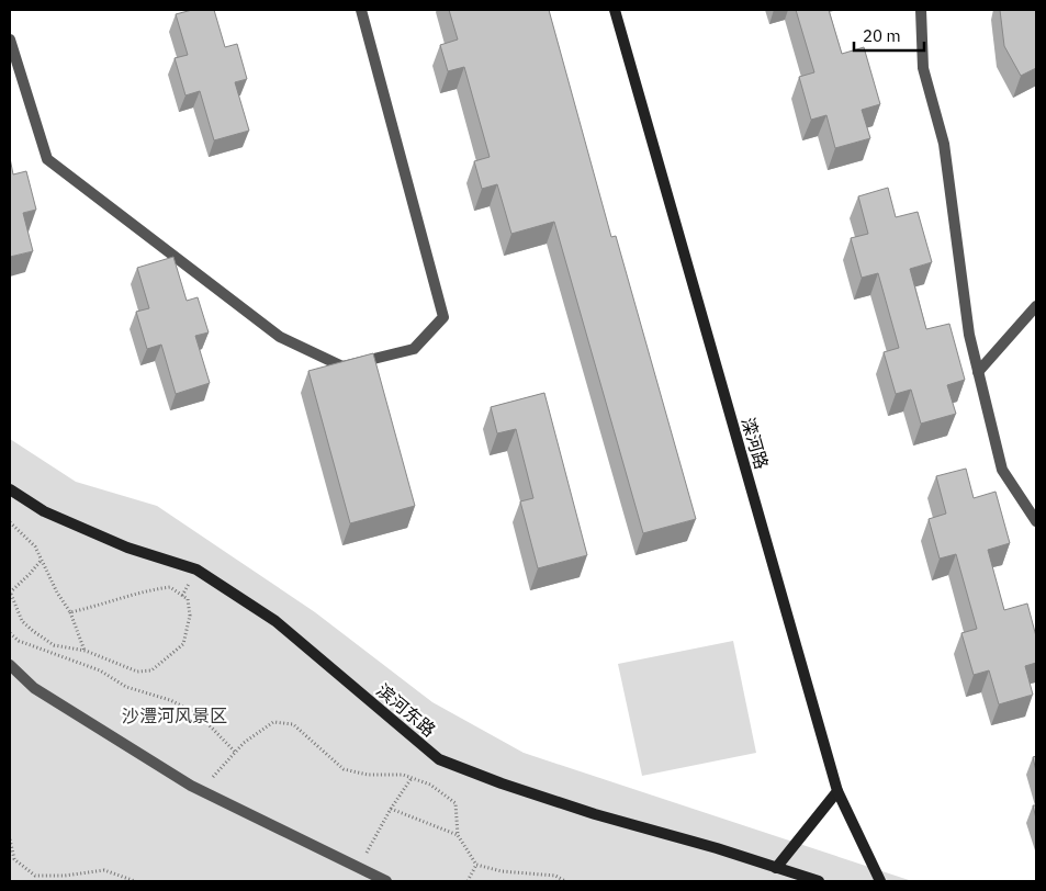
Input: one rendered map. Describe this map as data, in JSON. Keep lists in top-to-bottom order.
{
  "streets": {
    "street": ["滦河路", "滨河东路"]
  },
  "parks": ["沙澧河风景区"],
  "scale_bar": "20 m"
}
